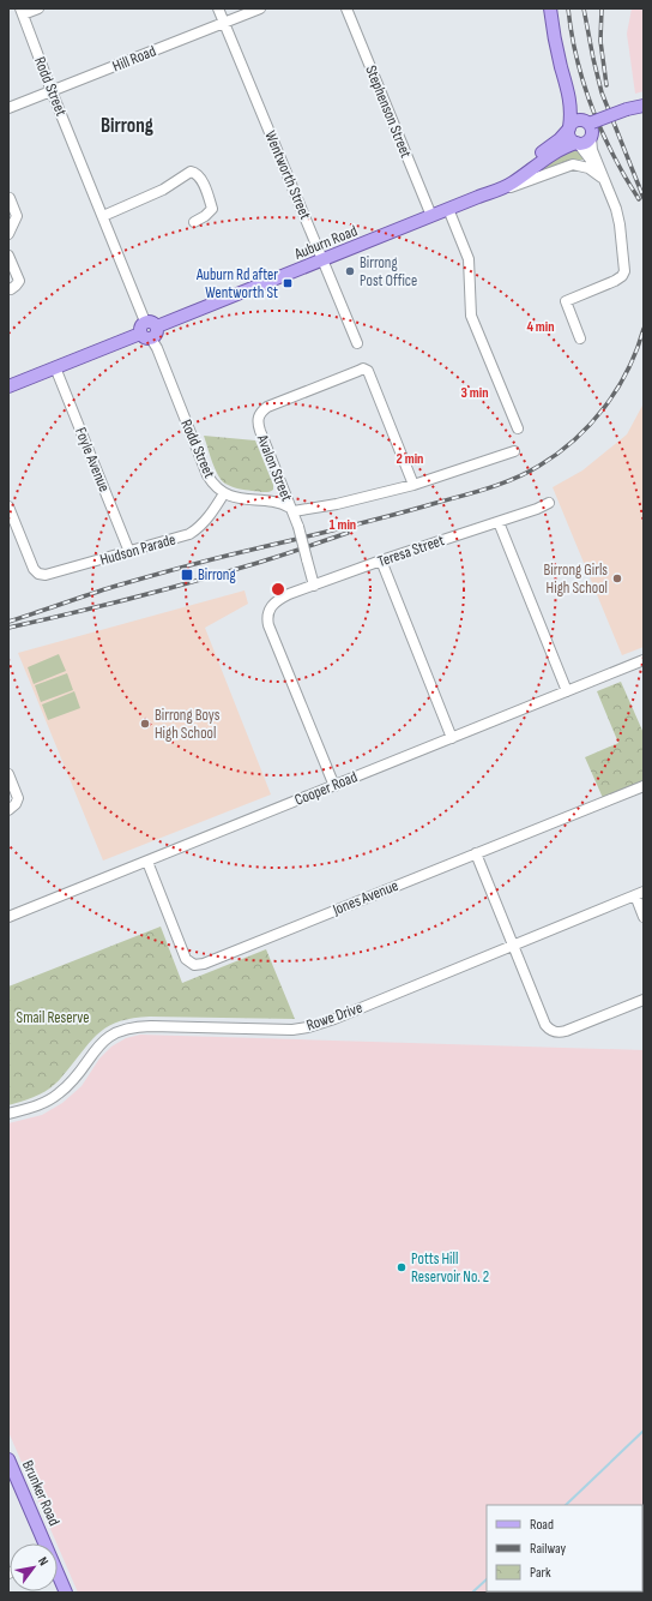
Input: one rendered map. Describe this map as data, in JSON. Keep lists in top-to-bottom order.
{
  "streets": {
    "main road": ["Auburn Road", "Brunker Road"],
    "street": [
      "Hill Road",
      "Rodd Street",
      "Stephenson Street",
      "Wentworth Street",
      "Foyle Avenue",
      "Avalon Street",
      "Hudson Parade",
      "Teresa Street",
      "Cooper Road",
      "Jones Avenue",
      "Rowe Drive"
    ]
  },
  "crossings": [
    ["Hill Road", "Rodd Street"],
    ["Hill Road", "Wentworth Street"],
    ["Rodd Street", "Auburn Road"],
    ["Rodd Street", "Avalon Street"],
    ["Rodd Street", "Hudson Parade"],
    ["Stephenson Street", "Auburn Road"],
    ["Wentworth Street", "Auburn Road"],
    ["Auburn Road", "Foyle Avenue"],
    ["Foyle Avenue", "Hudson Parade"],
    ["Avalon Street", "Teresa Street"],
    ["Teresa Street", "Cooper Road"],
    ["Cooper Road", "Jones Avenue"]
  ],
  "districts": ["Birrong"],
  "parks": ["Smail Reserve"],
  "places": {
    "other": [
      "Birrong Post Office",
      "Birrong Girls High School",
      "Birrong Boys High School",
      "Potts Hill Reservoir No. 2"
    ],
    "transit": ["Auburn Rd after Wentworth St", "Birrong"]
  },
  "legend": ["Road", "Railway", "Park"],
  "north": "top right",
  "rings": [
    "4 min",
    "3 min",
    "2 min",
    "1 min"
  ]
}
